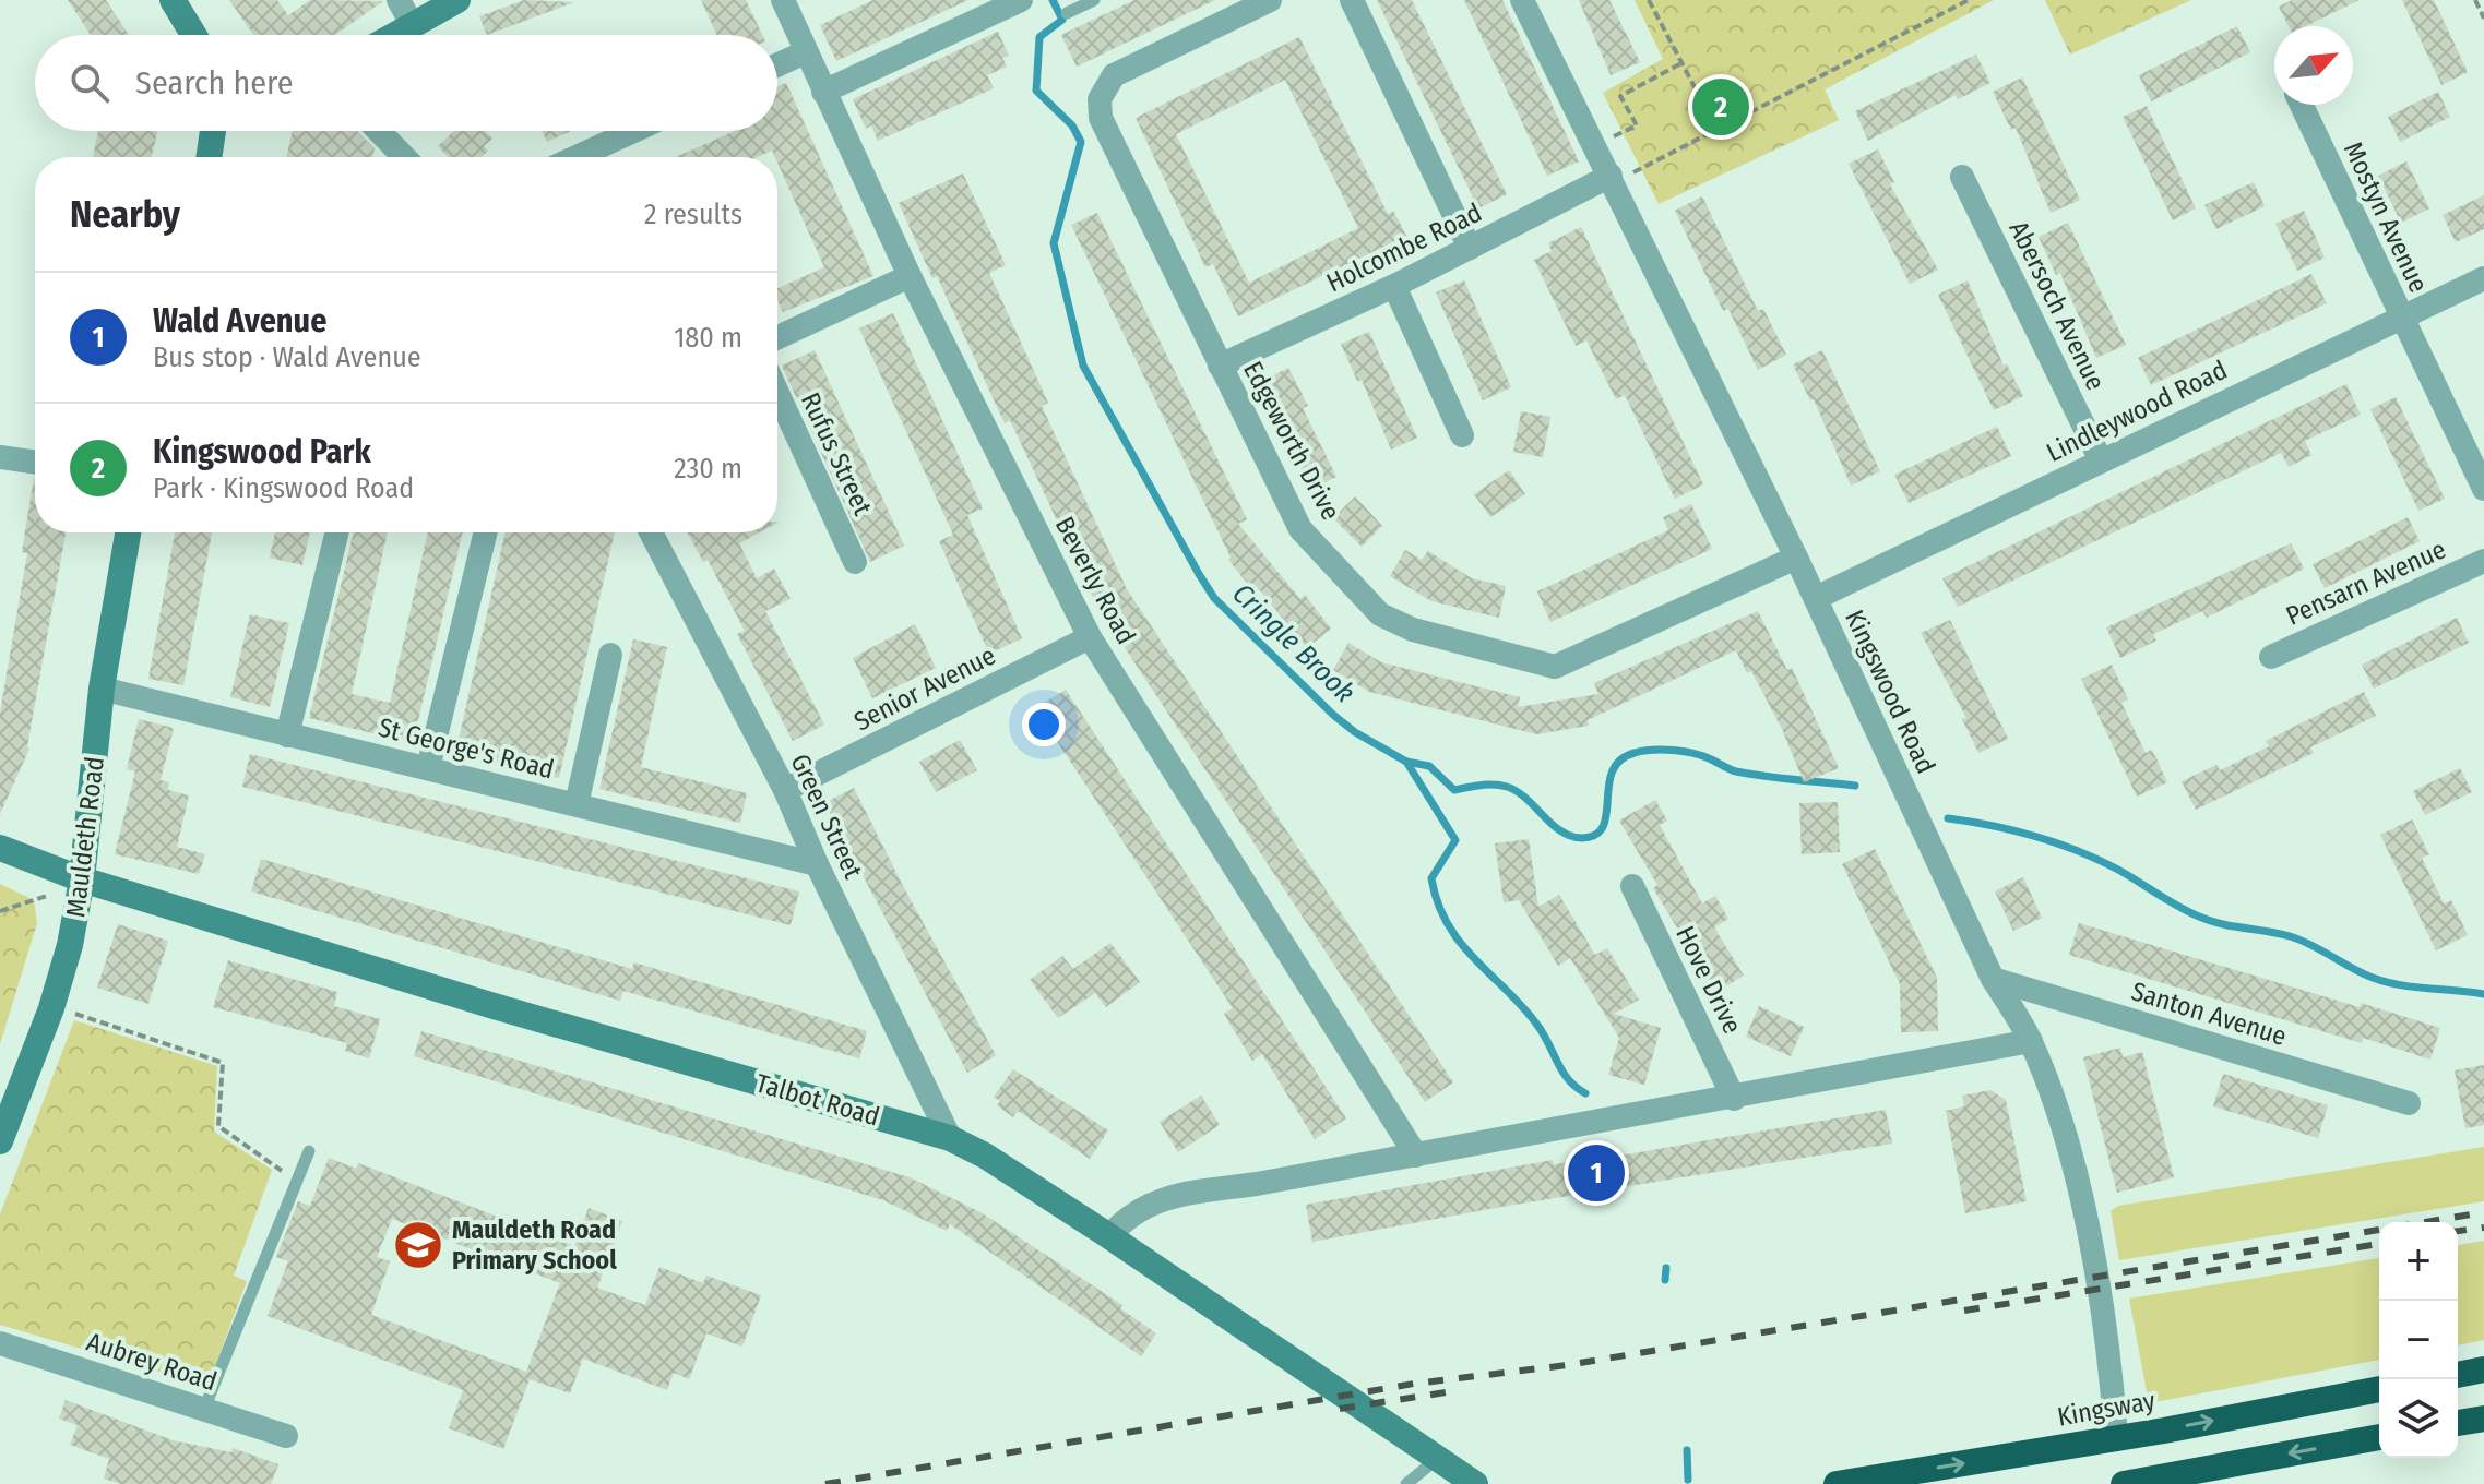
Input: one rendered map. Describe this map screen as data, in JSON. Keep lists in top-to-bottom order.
{
  "streets": {
    "highway": ["Kingsway"],
    "street": [
      "Mostyn Avenue",
      "Holcombe Road",
      "Abersoch Avenue",
      "Lindleywood Road",
      "Edgeworth Drive",
      "Rufus Street",
      "Beverly Road",
      "Pensarn Avenue",
      "Senior Avenue",
      "Kingswood Road",
      "St George's Road",
      "Green Street",
      "Mauldeth Road",
      "Hove Drive",
      "Santon Avenue",
      "Talbot Road",
      "Aubrey Road"
    ]
  },
  "crossings": [
    ["Mostyn Avenue", "Lindleywood Road"],
    ["Holcombe Road", "Edgeworth Drive"],
    ["Holcombe Road", "Kingswood Road"],
    ["Abersoch Avenue", "Lindleywood Road"],
    ["Lindleywood Road", "Kingswood Road"],
    ["Edgeworth Drive", "Kingswood Road"],
    ["Beverly Road", "Senior Avenue"],
    ["Senior Avenue", "Green Street"],
    ["Kingswood Road", "Santon Avenue"],
    ["Kingswood Road", "Kingsway"],
    ["St George's Road", "Green Street"],
    ["St George's Road", "Mauldeth Road"],
    ["Green Street", "Talbot Road"],
    ["Mauldeth Road", "Talbot Road"]
  ],
  "water": ["Cringle Brook"],
  "places": {
    "school or university": ["Mauldeth Road Primary School"]
  },
  "north": "top right",
  "page": {
    "search": "Search here",
    "pins": ["2", "1"],
    "heading": ["Nearby", "2 results"],
    "list": [
      {
        "mark": "1",
        "name": "Wald Avenue",
        "note": "Bus stop · Wald Avenue",
        "value": "180 m"
      },
      {
        "mark": "2",
        "name": "Kingswood Park",
        "note": "Park · Kingswood Road",
        "value": "230 m"
      }
    ],
    "map_buttons": ["+", "−"]
  }
}
